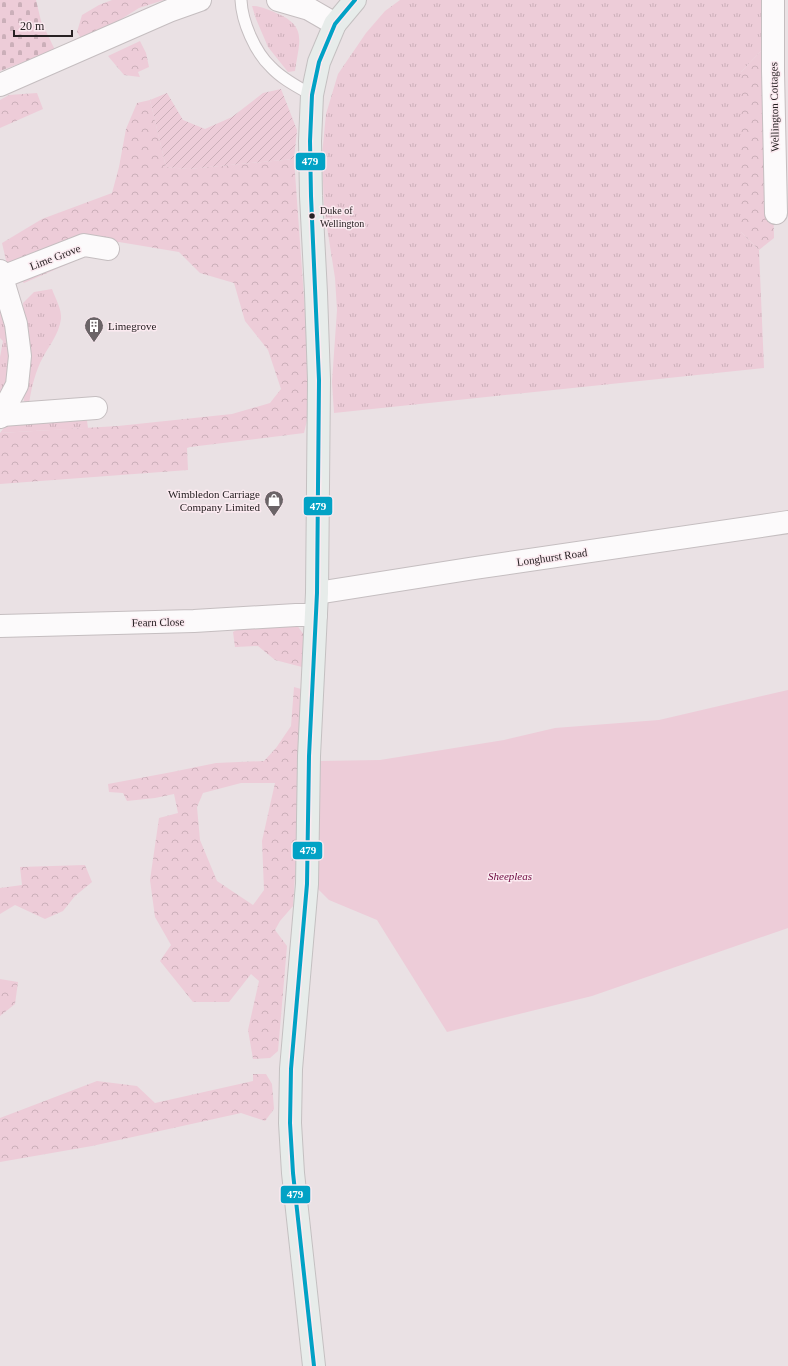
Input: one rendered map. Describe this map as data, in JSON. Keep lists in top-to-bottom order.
{
  "streets": {
    "street": [
      "Wellington Cottages",
      "Lime Grove",
      "Longhurst Road",
      "Fearn Close"
    ]
  },
  "parks": ["Sheepleas"],
  "places": {
    "other": ["Duke of Wellington"],
    "building": ["Limegrove"],
    "shop": ["Wimbledon Carriage Company Limited"]
  },
  "lines": ["transit line 479"],
  "scale_bar": "20 m"
}
